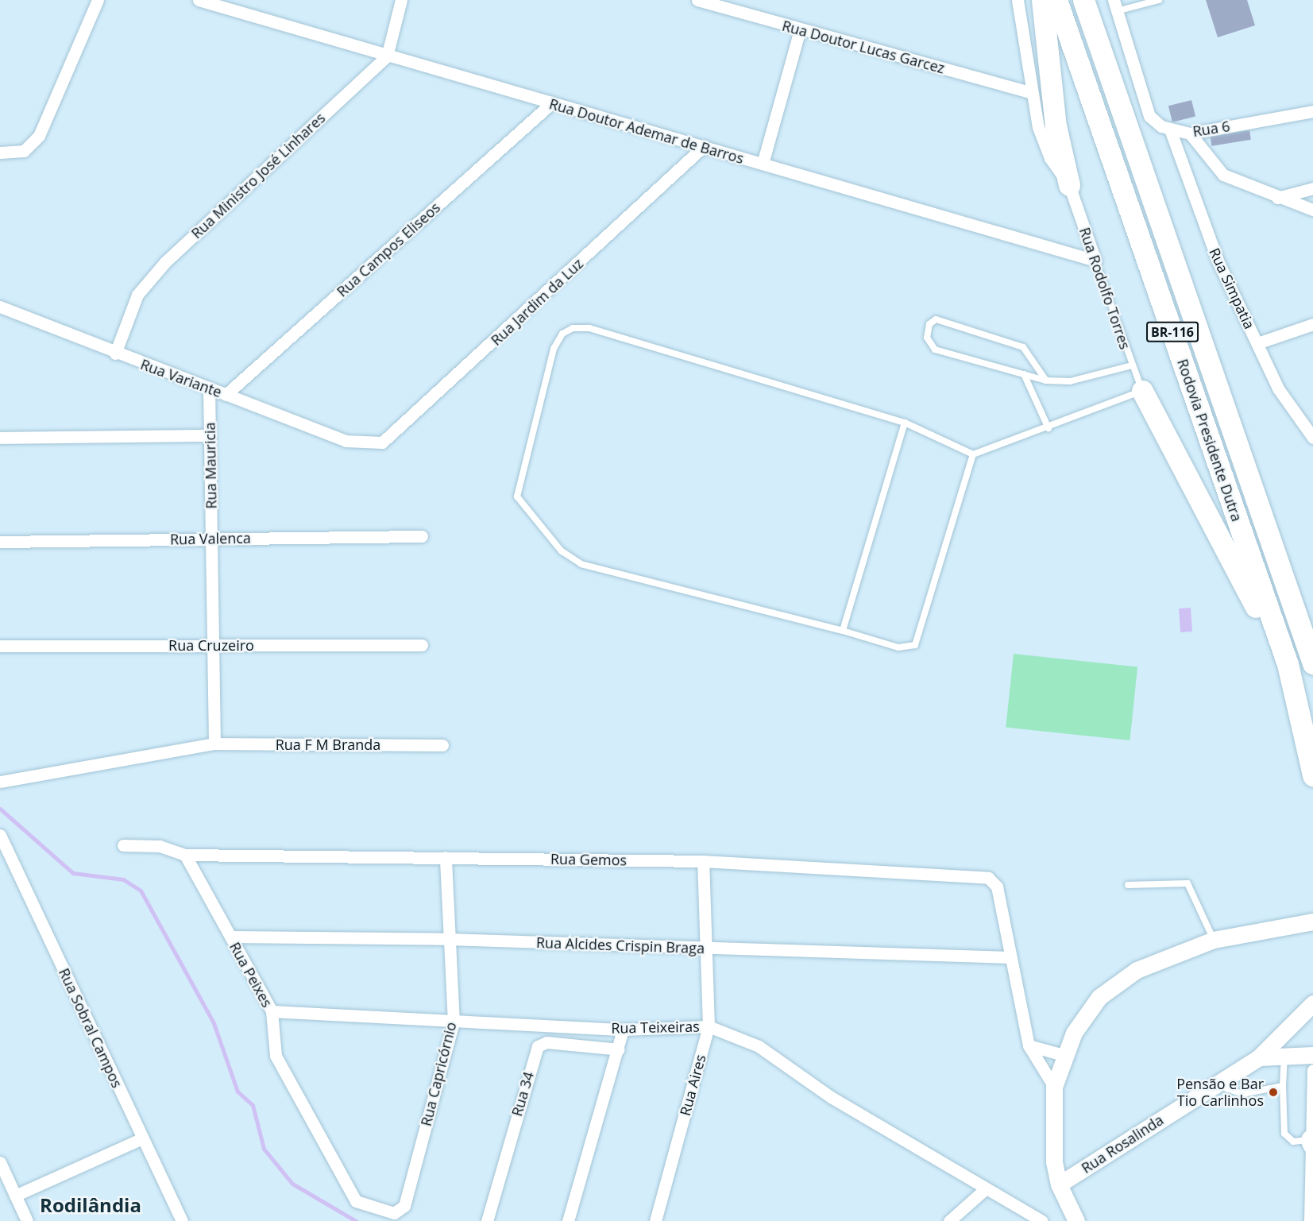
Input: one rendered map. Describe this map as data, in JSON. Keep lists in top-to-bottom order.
{
  "streets": {
    "highway": ["BR-116", "Rodovia Presidente Dutra"],
    "main road": ["Rua Rosalinda"],
    "street": [
      "Rua Doutor Lucas Garcez",
      "Rua 6",
      "Rua Doutor Ademar de Barros",
      "Rua Ministro José Linhares",
      "Rua Campos Eliseos",
      "Rua Rodolfo Torres",
      "Rua Simpatia",
      "Rua Jardim da Luz",
      "Rua Variante",
      "Rua Mauricia",
      "Rua Valenca",
      "Rua Cruzeiro",
      "Rua F M Branda",
      "Rua Gemos",
      "Rua Alcides Crispin Braga",
      "Rua Peixes",
      "Rua Teixeiras",
      "Rua Sobral Campos",
      "Rua Capricórnio",
      "Rua Aires",
      "Rua 34"
    ]
  },
  "crossings": [
    ["Rua Doutor Lucas Garcez", "Rua Rodolfo Torres"],
    ["Rua 6", "Rua Simpatia"],
    ["Rua Doutor Ademar de Barros", "Rua Ministro José Linhares"],
    ["Rua Doutor Ademar de Barros", "Rua Campos Eliseos"],
    ["Rua Doutor Ademar de Barros", "Rua Rodolfo Torres"],
    ["Rua Doutor Ademar de Barros", "Rua Jardim da Luz"],
    ["Rua Ministro José Linhares", "Rua Variante"],
    ["Rua Campos Eliseos", "Rua Variante"],
    ["Rua Jardim da Luz", "Rua Variante"],
    ["Rua Variante", "Rua Mauricia"],
    ["Rua Mauricia", "Rua Valenca"],
    ["Rua Mauricia", "Rua Cruzeiro"],
    ["Rua Mauricia", "Rua F M Branda"],
    ["Rua Gemos", "Rua Alcides Crispin Braga"],
    ["Rua Gemos", "Rua Peixes"],
    ["Rua Gemos", "Rua Capricórnio"],
    ["Rua Gemos", "Rua Aires"],
    ["Rua Alcides Crispin Braga", "Rua Peixes"],
    ["Rua Alcides Crispin Braga", "Rua Capricórnio"],
    ["Rua Alcides Crispin Braga", "Rua Aires"],
    ["Rua Peixes", "Rua Teixeiras"],
    ["Rua Peixes", "Rua Capricórnio"],
    ["Rua Teixeiras", "Rua Capricórnio"],
    ["Rua Teixeiras", "Rua Aires"]
  ],
  "districts": ["Rodilândia"],
  "places": ["Pensão e Bar Tio Carlinhos"]
}
